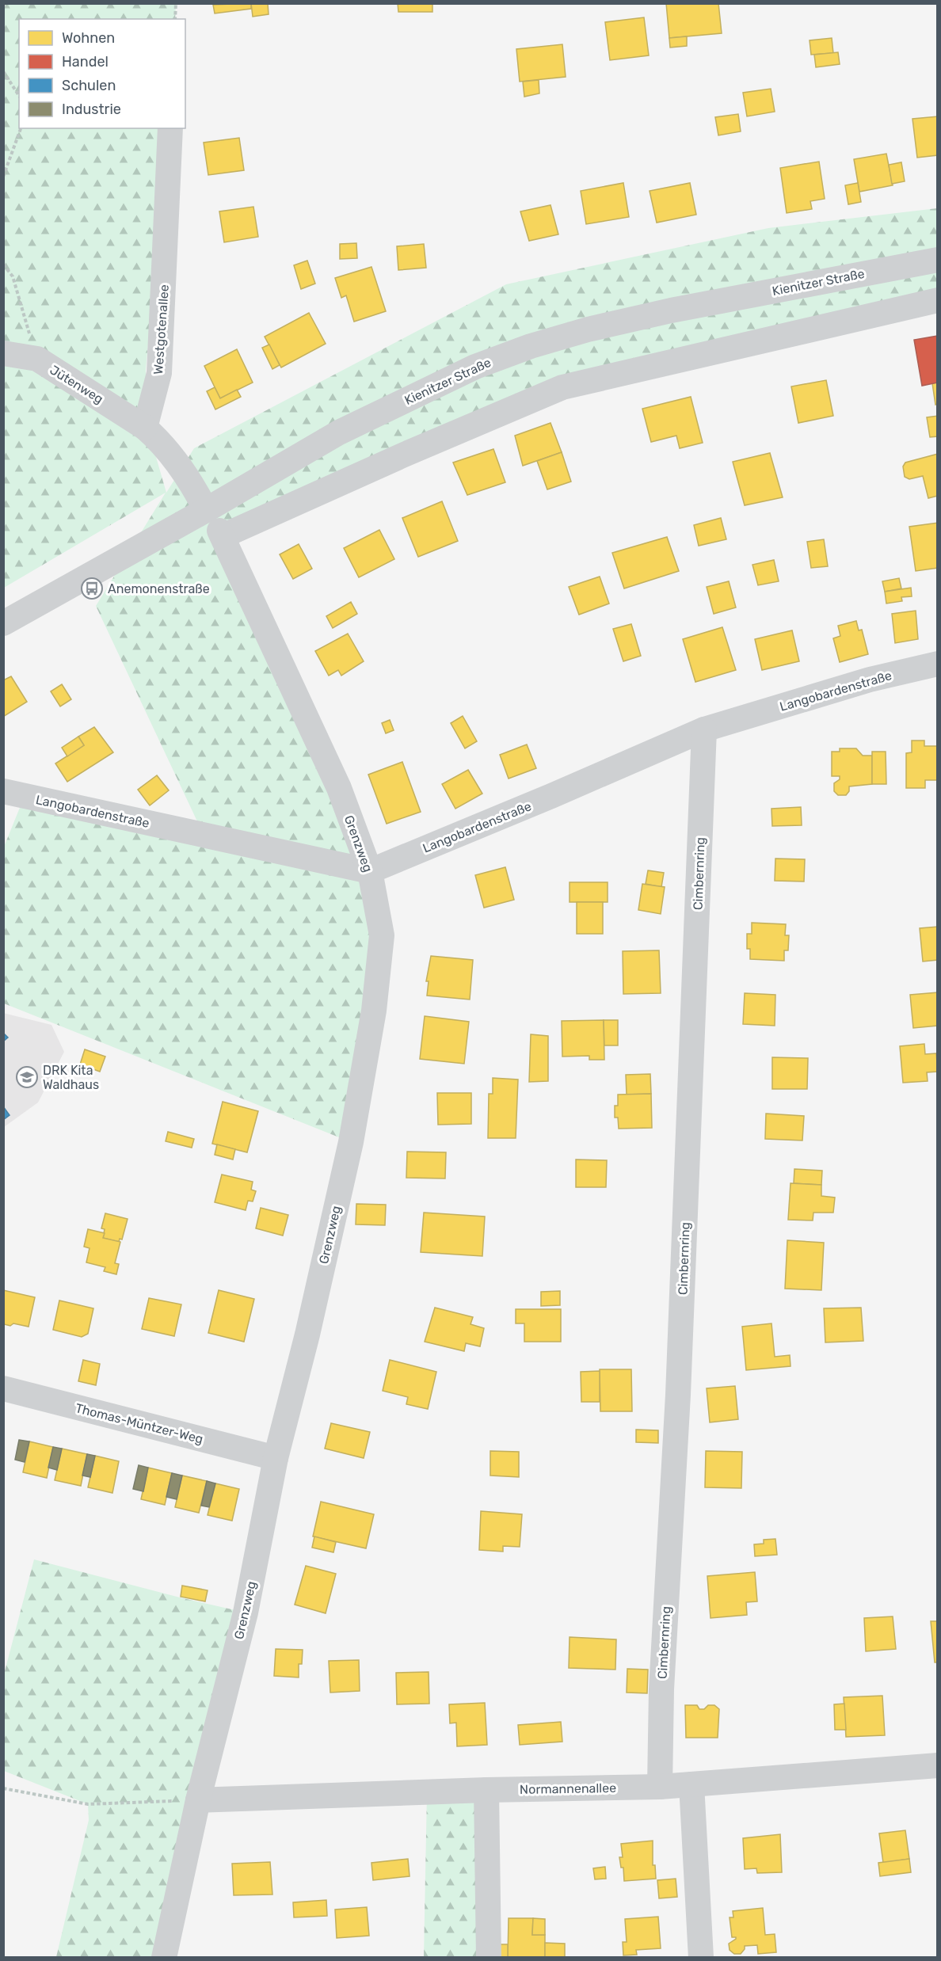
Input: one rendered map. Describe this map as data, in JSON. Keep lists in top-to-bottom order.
{
  "streets": {
    "street": [
      "Kienitzer Straße",
      "Westgotenallee",
      "Jütenweg",
      "Langobardenstraße",
      "Grenzweg",
      "Cimbernring",
      "Thomas-Müntzer-Weg",
      "Normannenallee"
    ]
  },
  "crossings": [
    ["Westgotenallee", "Jütenweg"],
    ["Langobardenstraße", "Grenzweg"],
    ["Langobardenstraße", "Cimbernring"],
    ["Grenzweg", "Thomas-Müntzer-Weg"],
    ["Grenzweg", "Normannenallee"],
    ["Cimbernring", "Normannenallee"]
  ],
  "places": {
    "bus stop": ["Anemonenstraße"],
    "school or university": ["DRK Kita Waldhaus"]
  },
  "legend": [
    "Wohnen",
    "Handel",
    "Schulen",
    "Industrie"
  ]
}
